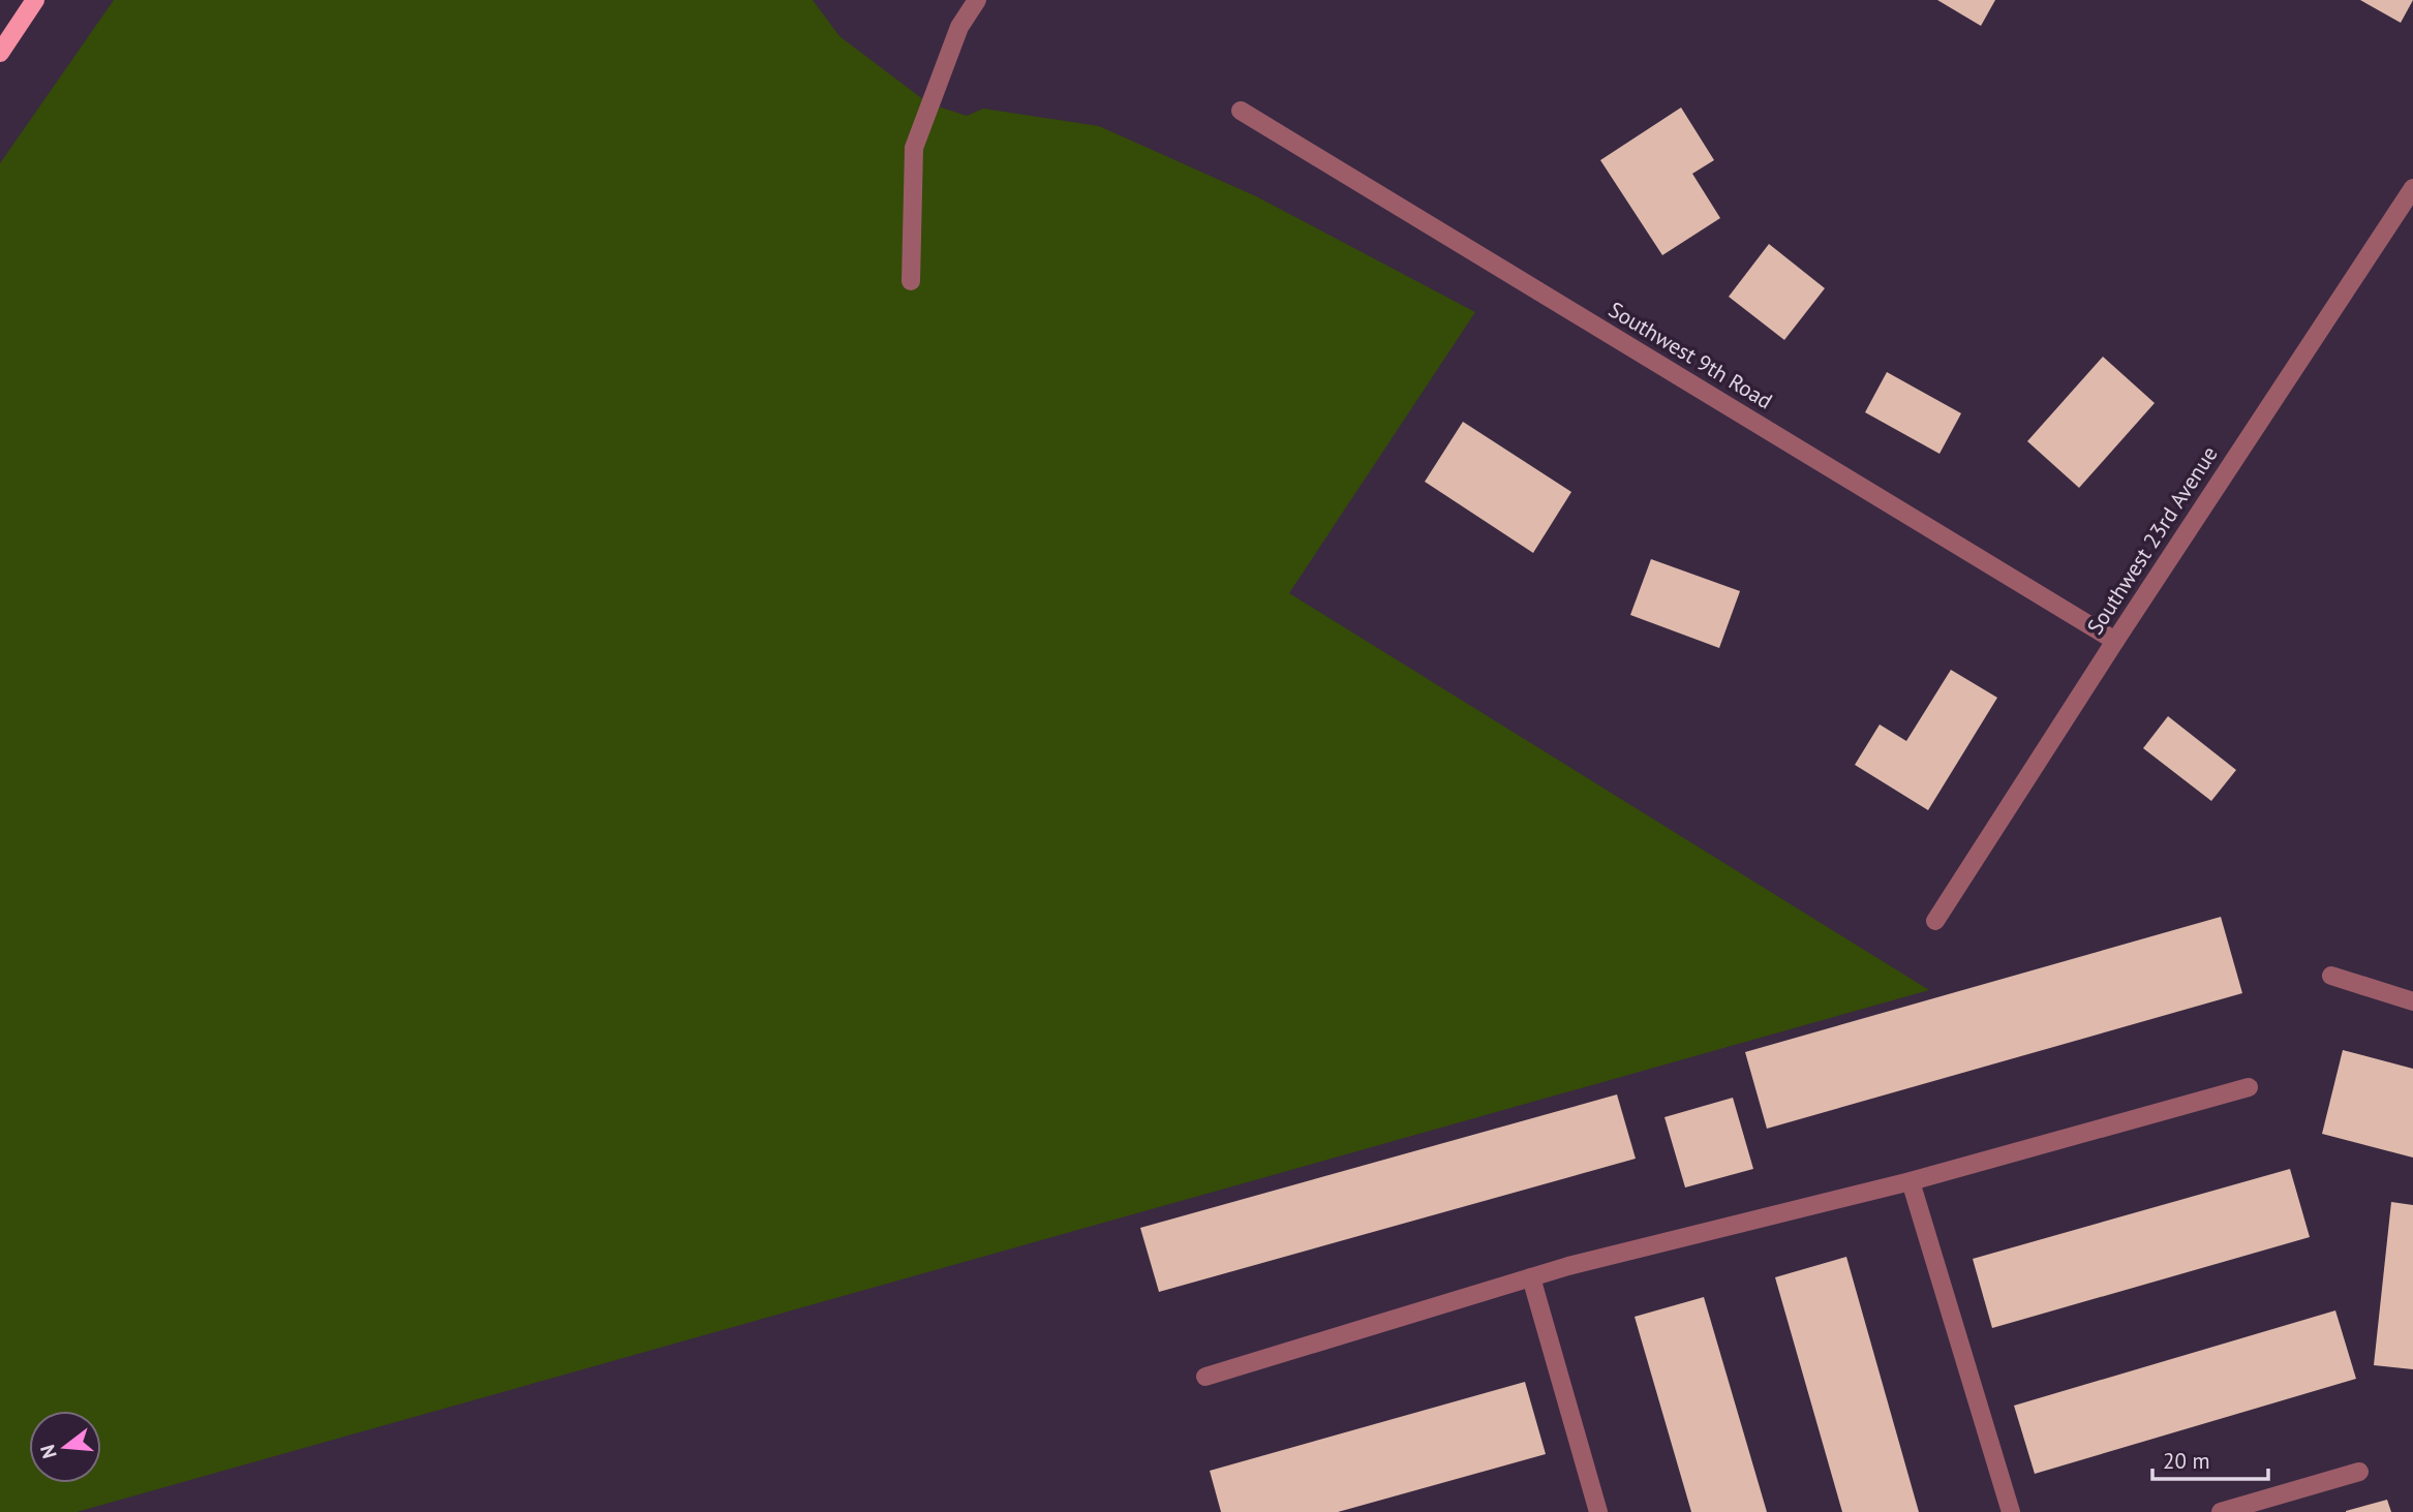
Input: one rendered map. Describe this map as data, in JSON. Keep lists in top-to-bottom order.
{
  "streets": {
    "street": ["Southwest 9th Road", "Southwest 23rd Avenue"]
  },
  "crossings": [
    ["Southwest 9th Road", "Southwest 23rd Avenue"]
  ],
  "scale_bar": "20 m",
  "north": "left"
}
